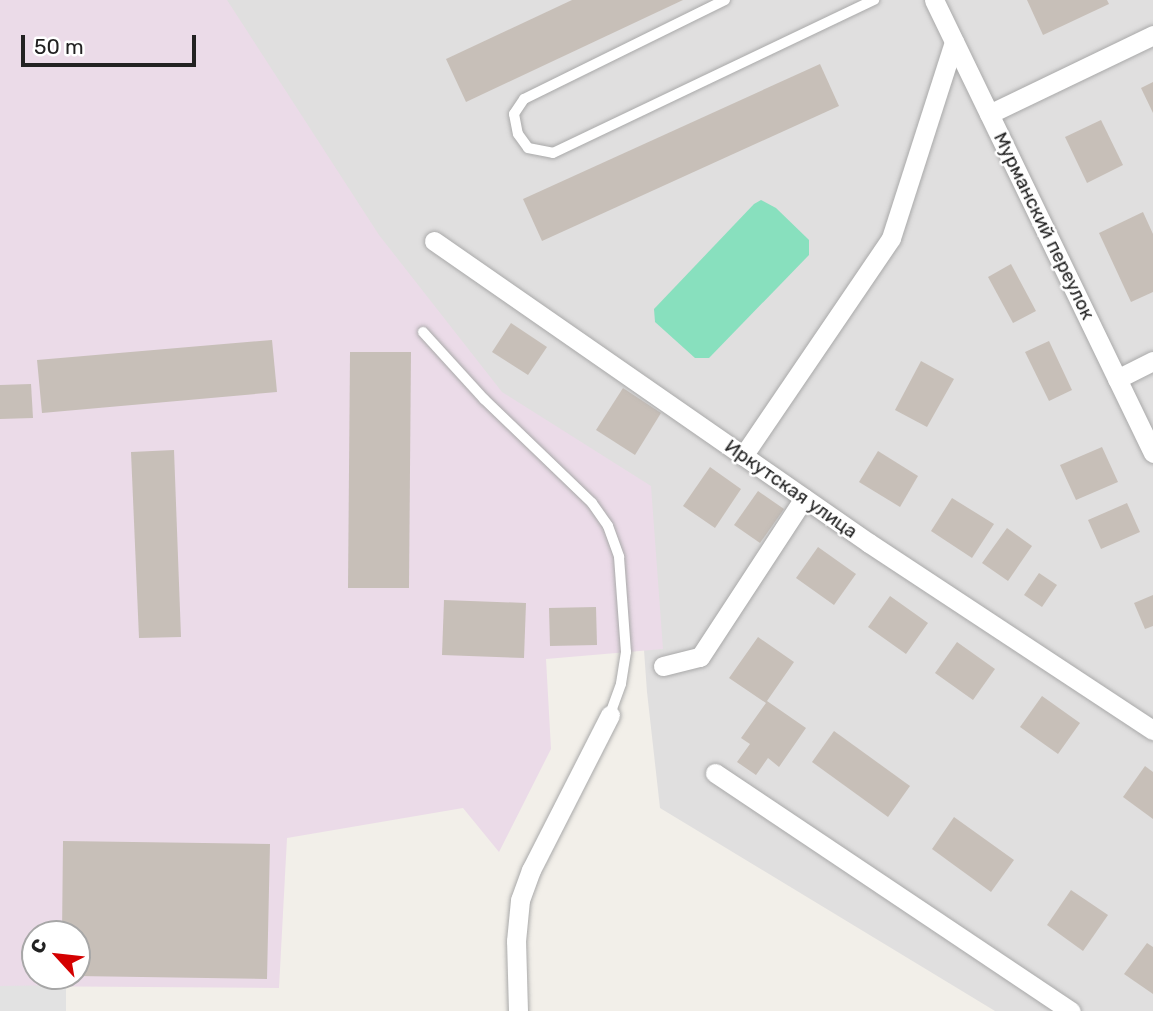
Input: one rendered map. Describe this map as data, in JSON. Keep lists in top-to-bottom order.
{
  "streets": {
    "street": ["Мурманский переулок", "Иркутская улица"]
  },
  "scale_bar": "50 m",
  "north": "top left"
}
